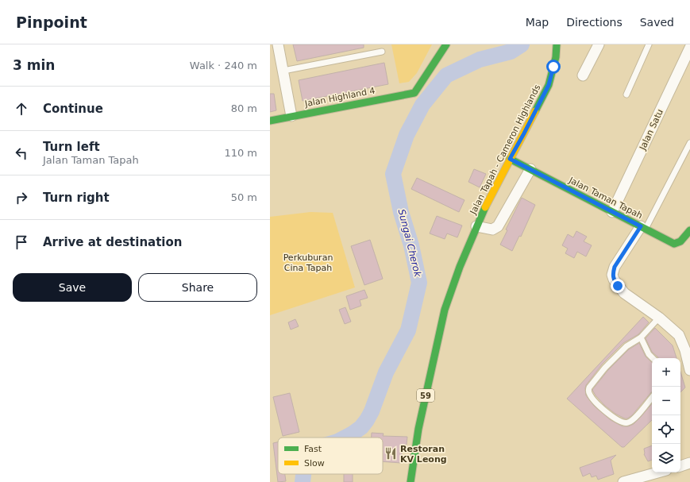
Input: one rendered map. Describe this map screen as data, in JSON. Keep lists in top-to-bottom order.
{
  "streets": {
    "main road": [
      "Jalan Highland 4",
      "Jalan Tapah - Cameron Highlands",
      "Jalan Taman Tapah",
      "59"
    ],
    "street": ["Jalan Satu"]
  },
  "crossings": [
    ["Jalan Satu", "Jalan Taman Tapah"],
    ["Jalan Tapah - Cameron Highlands", "Jalan Taman Tapah"]
  ],
  "water": ["Sungai Cherok"],
  "parks": ["Perkuburan Cina Tapah"],
  "places": {
    "restaurant": ["Restoran KV Leong"]
  },
  "legend": ["Fast", "Slow"],
  "page": {
    "header": "Pinpoint",
    "nav": ["Map", "Directions", "Saved"],
    "heading": ["3 min", "Walk · 240 m"],
    "list": [
      ["Continue", "80 m"],
      ["Turn left", "Jalan Taman Tapah", "110 m"],
      ["Turn right", "50 m"],
      "Arrive at destination"
    ],
    "buttons": ["Save", "Share"],
    "map_buttons": ["+", "−"]
  }
}
